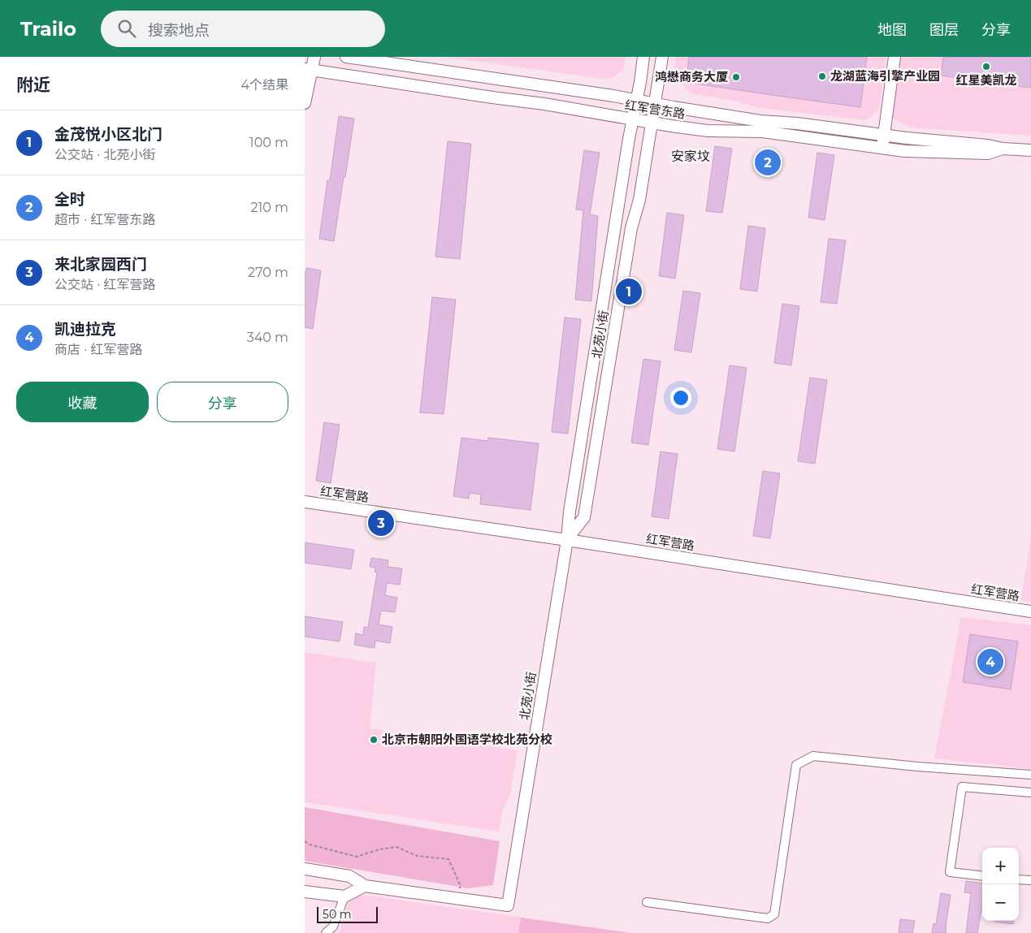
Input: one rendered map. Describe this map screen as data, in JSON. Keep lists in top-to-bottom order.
{
  "streets": {
    "street": ["红军营东路", "北苑小街", "红军营路"]
  },
  "crossings": [
    ["红军营东路", "北苑小街"],
    ["北苑小街", "红军营路"]
  ],
  "districts": ["安家坟"],
  "places": [
    "红星美凯龙",
    "龙湖蓝海引擎产业园",
    "鸿懋商务大厦",
    "北京市朝阳外国语学校北苑分校"
  ],
  "scale_bar": "50 m",
  "page": {
    "header": "Trailo",
    "search": "搜索地点",
    "nav": ["地图", "图层", "分享"],
    "heading": ["附近", "4个结果"],
    "list": [
      {
        "mark": "1",
        "name": "金茂悦小区北门",
        "note": "公交站 · 北苑小街",
        "value": "100 m"
      },
      {
        "mark": "2",
        "name": "全时",
        "note": "超市 · 红军营东路",
        "value": "210 m"
      },
      {
        "mark": "3",
        "name": "来北家园西门",
        "note": "公交站 · 红军营路",
        "value": "270 m"
      },
      {
        "mark": "4",
        "name": "凯迪拉克",
        "note": "商店 · 红军营路",
        "value": "340 m"
      }
    ],
    "pins": [
      "2",
      "1",
      "3",
      "4"
    ],
    "buttons": ["收藏", "分享"],
    "map_buttons": ["+", "−"],
    "scale": "50 m"
  }
}
